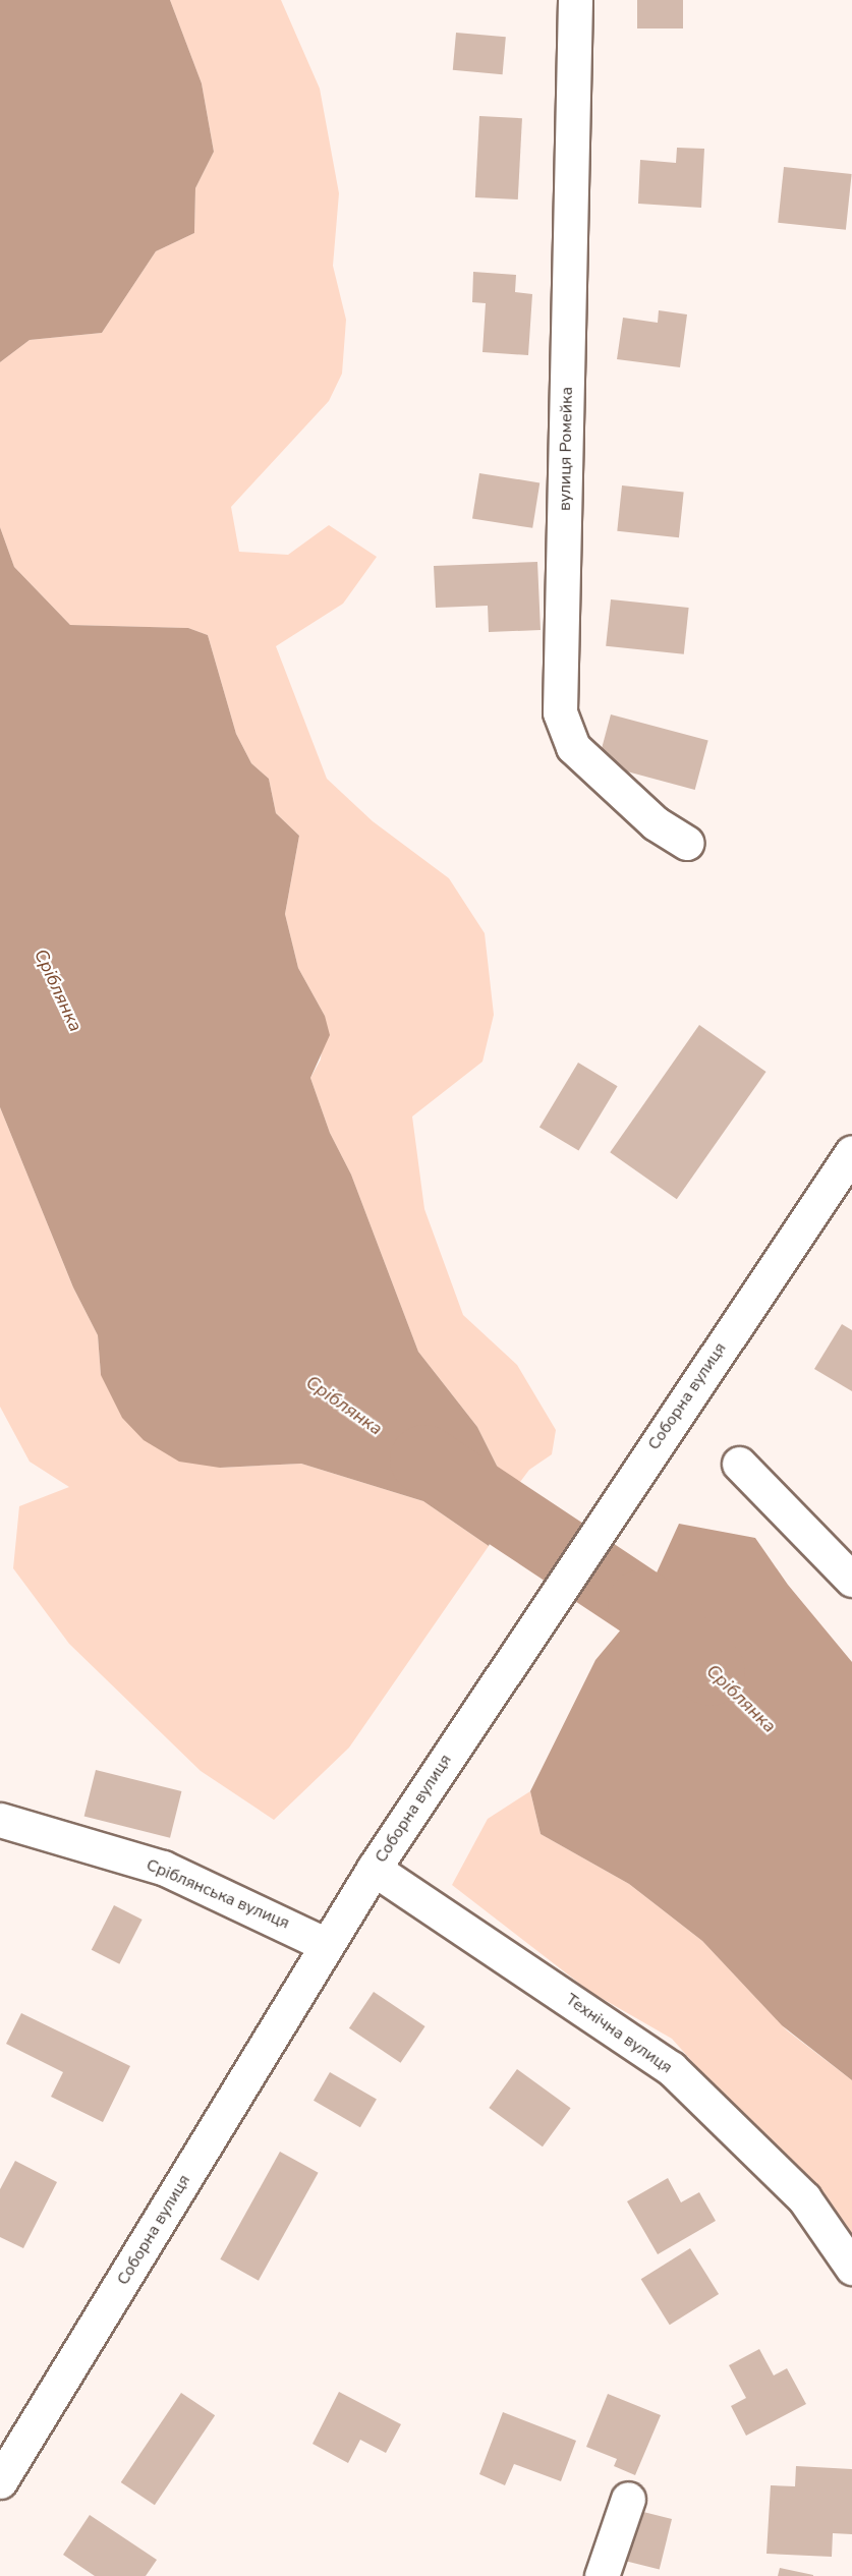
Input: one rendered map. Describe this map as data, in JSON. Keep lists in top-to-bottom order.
{
  "streets": {
    "street": [
      "вулиця Ромейка",
      "Соборна вулиця",
      "Сріблянська вулиця",
      "Технічна вулиця"
    ]
  },
  "crossings": [
    ["Соборна вулиця", "Сріблянська вулиця"],
    ["Соборна вулиця", "Технічна вулиця"]
  ],
  "water": ["Сріблянка"]
}
